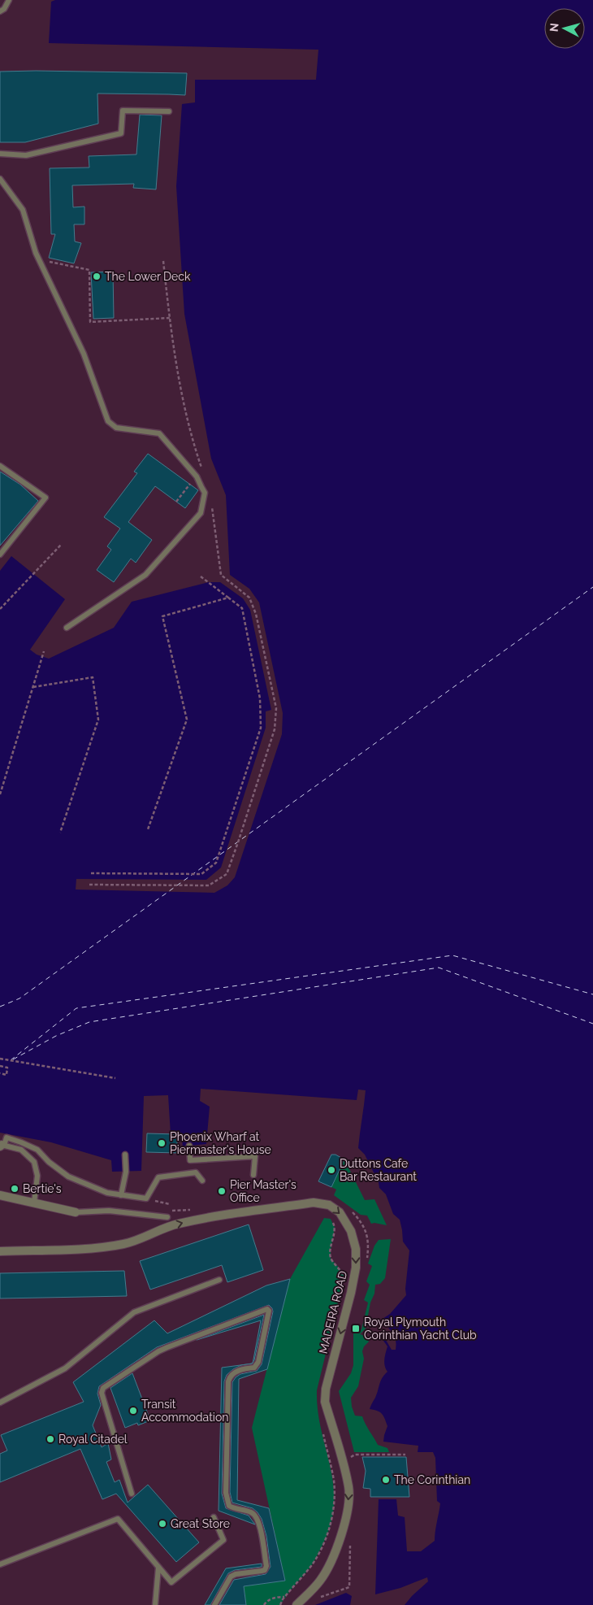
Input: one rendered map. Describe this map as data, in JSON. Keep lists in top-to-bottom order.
{
  "streets": {
    "street": ["MADEIRA ROAD"]
  },
  "places": {
    "other": [
      "The Lower Deck",
      "Phoenix Wharf at Piermaster's House",
      "Duttons Cafe Bar Restaurant",
      "Bertie's",
      "Pier Master's Office",
      "Transit Accommodation",
      "Royal Citadel",
      "The Corinthian",
      "Great Store"
    ],
    "transit": ["Royal Plymouth Corinthian Yacht Club"]
  },
  "north": "left"
}
